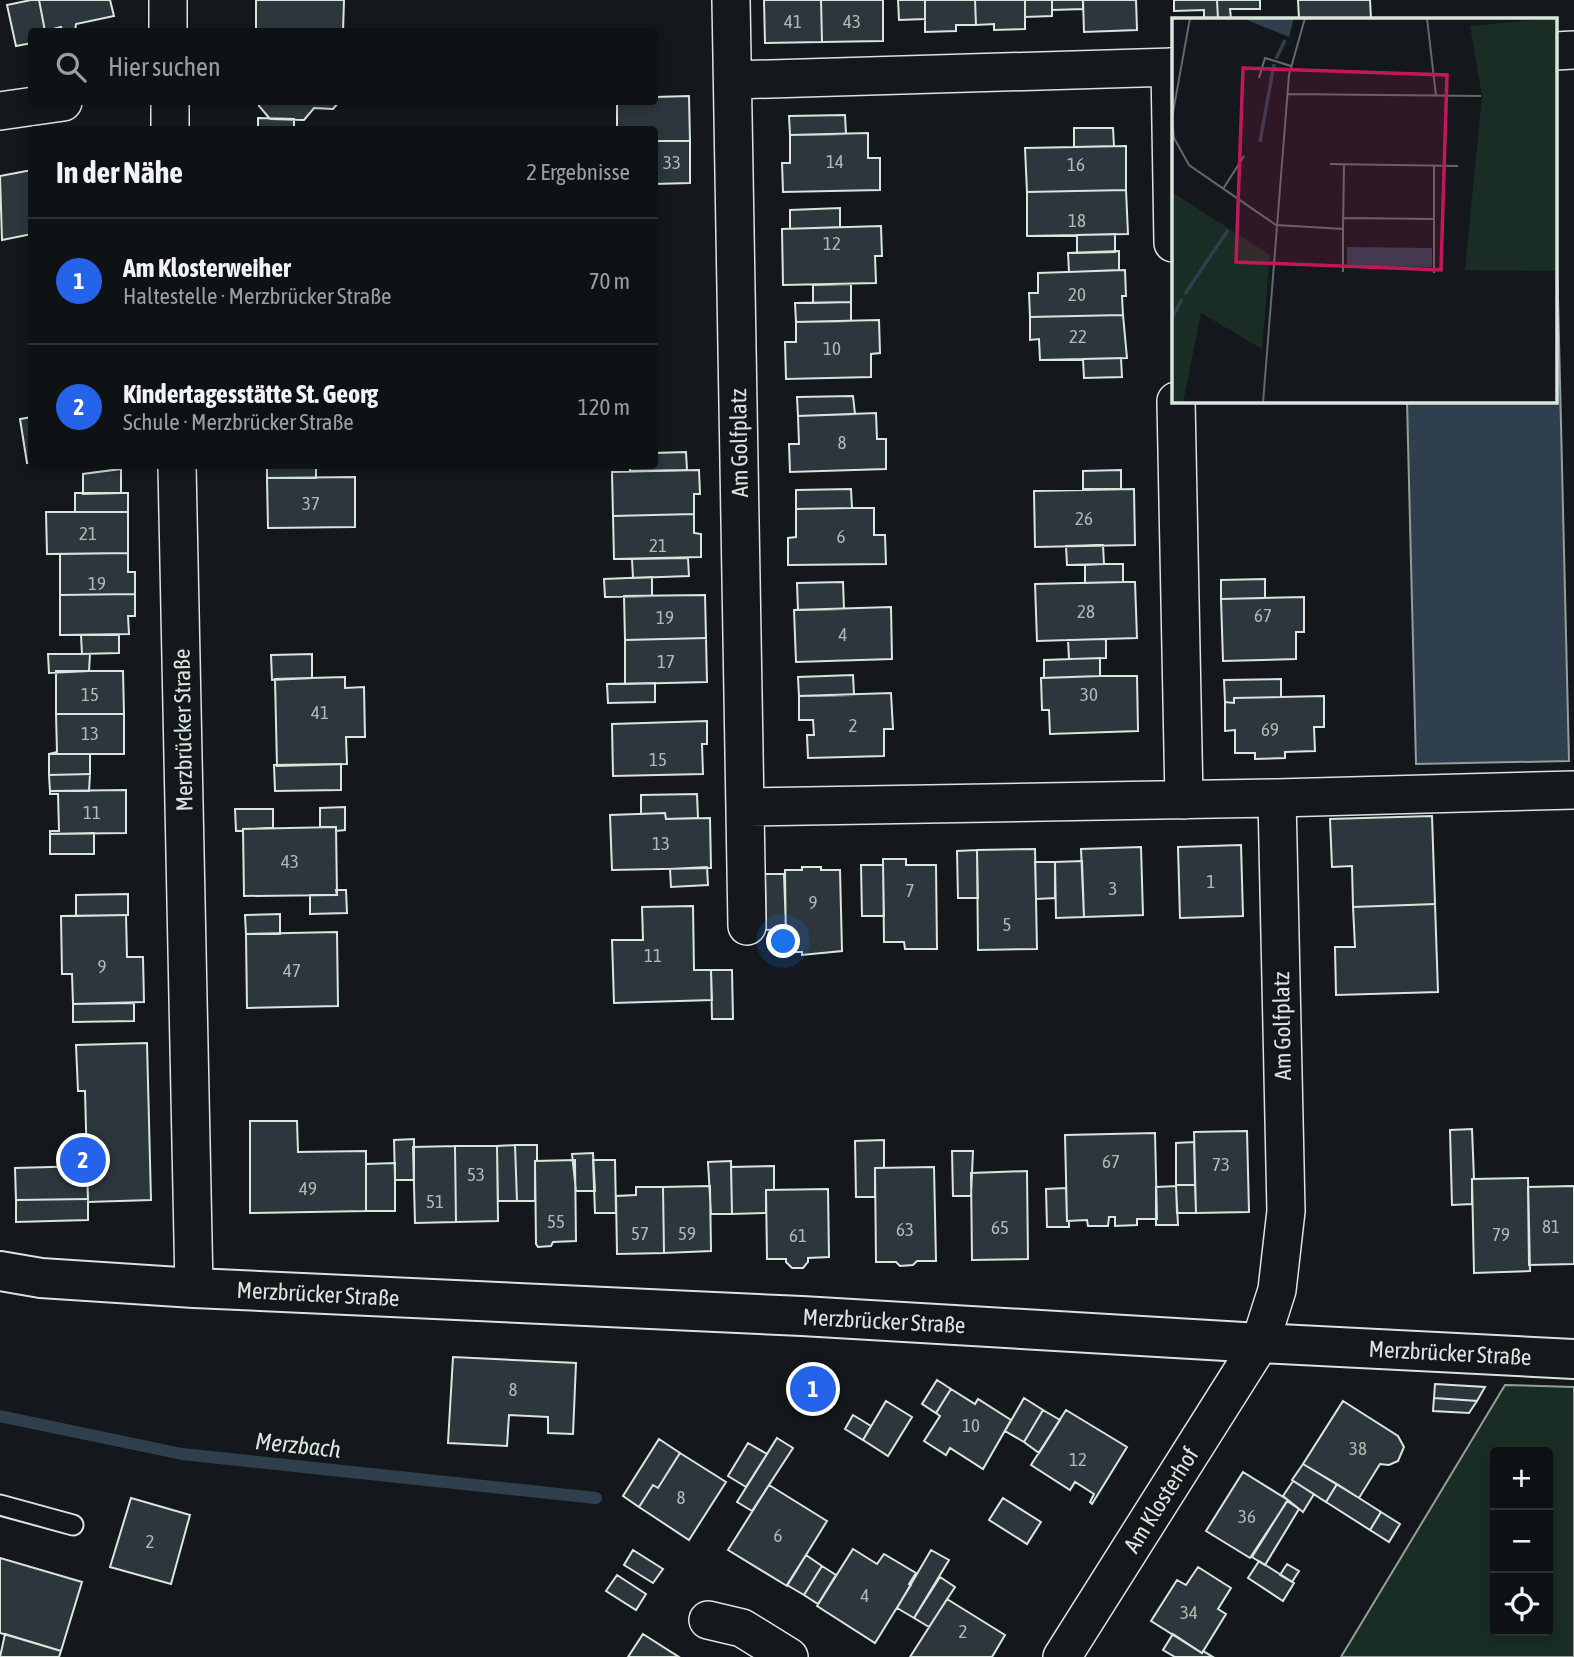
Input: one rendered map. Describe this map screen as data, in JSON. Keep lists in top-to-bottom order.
{
  "streets": {
    "street": ["Am Golfplatz", "Merzbrücker Straße", "Am Klosterhof"]
  },
  "crossings": [
    ["Am Golfplatz", "Merzbrücker Straße"],
    ["Am Golfplatz", "Am Klosterhof"],
    ["Merzbrücker Straße", "Am Klosterhof"]
  ],
  "water": ["Merzbach"],
  "house_numbers": [
    "41",
    "43",
    "14",
    "33",
    "16",
    "18",
    "12",
    "20",
    "22",
    "10",
    "8",
    "37",
    "26",
    "21",
    "6",
    "21",
    "19",
    "28",
    "67",
    "19",
    "4",
    "17",
    "15",
    "30",
    "41",
    "2",
    "69",
    "13",
    "15",
    "11",
    "13",
    "43",
    "1",
    "3",
    "7",
    "9",
    "5",
    "11",
    "9",
    "47",
    "67",
    "73",
    "53",
    "49",
    "51",
    "55",
    "81",
    "65",
    "63",
    "57",
    "59",
    "79",
    "61",
    "8",
    "10",
    "38",
    "12",
    "8",
    "36",
    "6",
    "2",
    "4",
    "34",
    "2"
  ],
  "page": {
    "search": "Hier suchen",
    "heading": ["In der Nähe", "2 Ergebnisse"],
    "list": [
      {
        "mark": "1",
        "name": "Am Klosterweiher",
        "note": "Haltestelle · Merzbrücker Straße",
        "value": "70 m"
      },
      {
        "mark": "2",
        "name": "Kindertagesstätte St. Georg",
        "note": "Schule · Merzbrücker Straße",
        "value": "120 m"
      }
    ],
    "pins": ["2", "1"],
    "map_buttons": ["+", "−"]
  }
}
